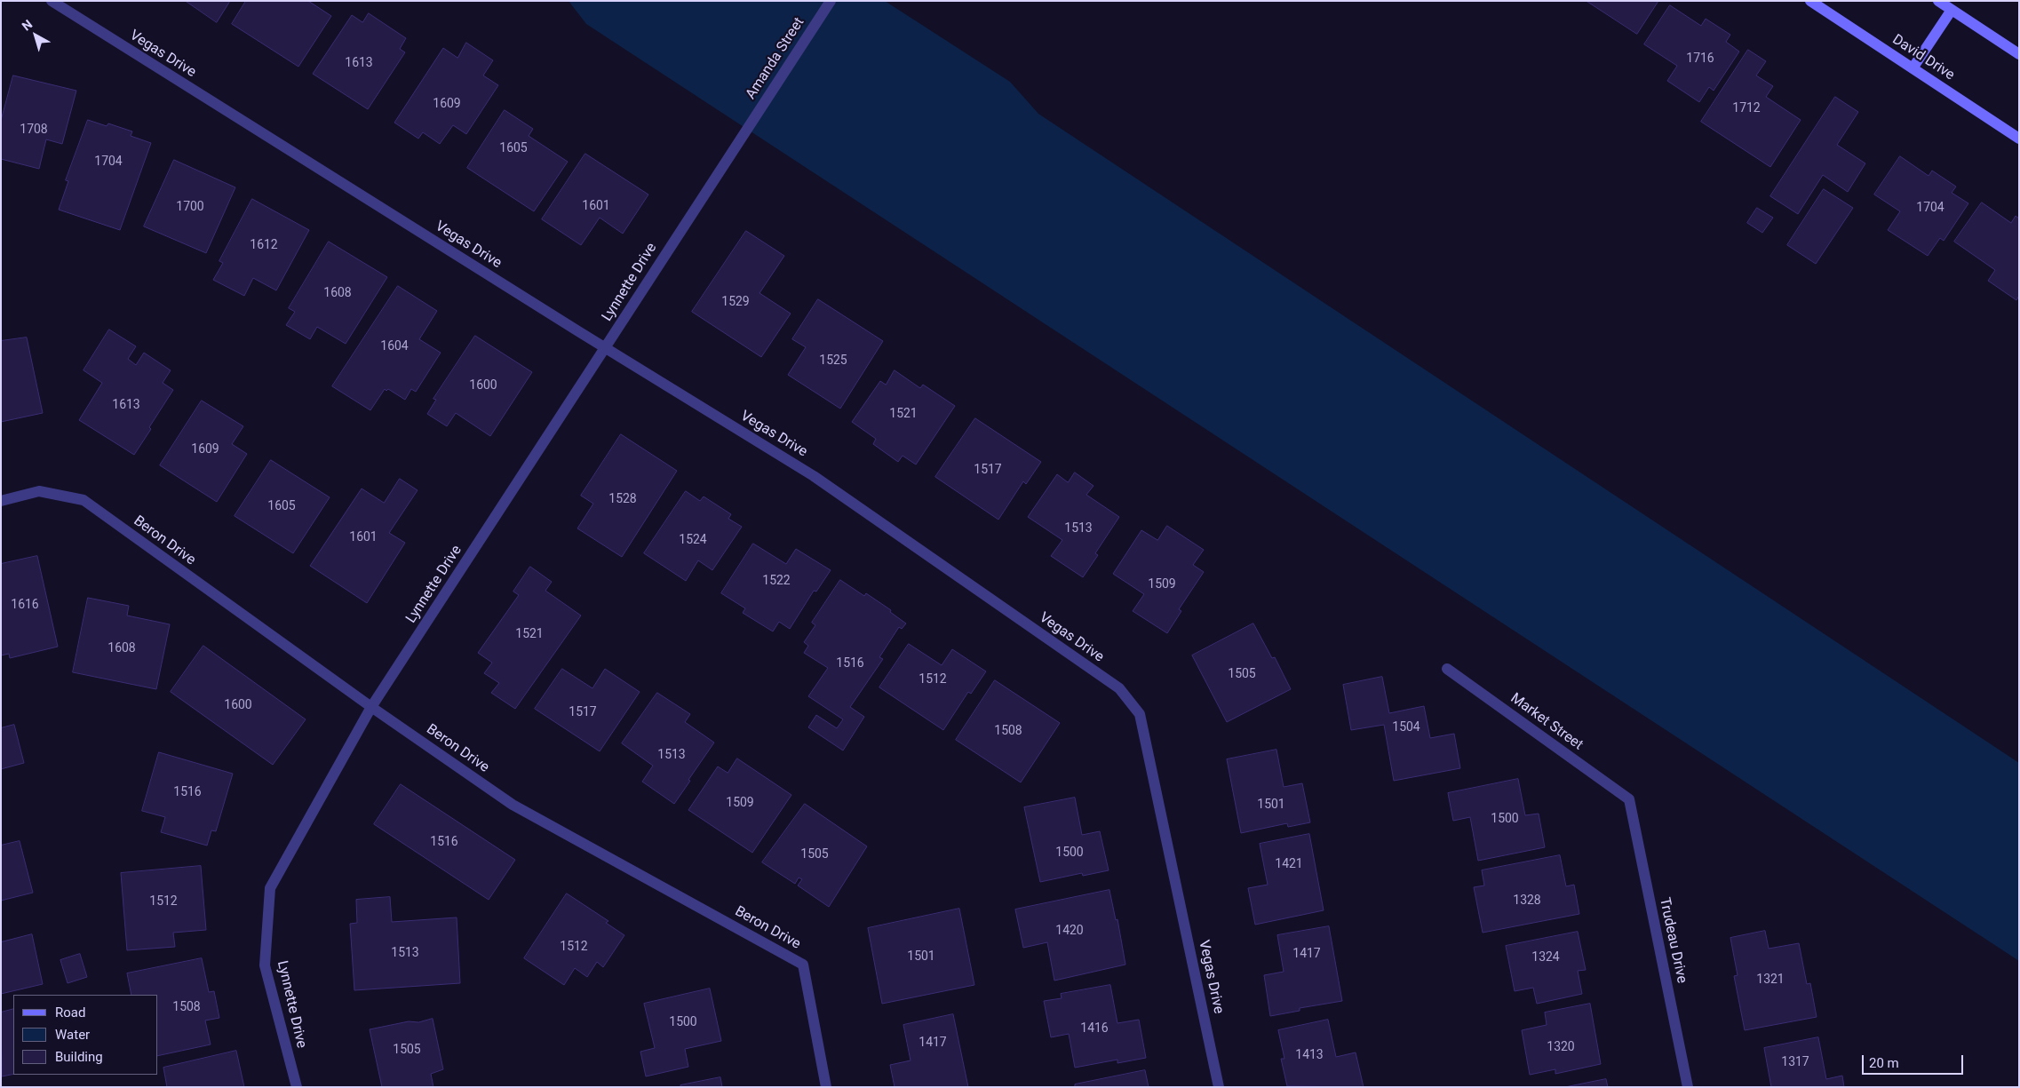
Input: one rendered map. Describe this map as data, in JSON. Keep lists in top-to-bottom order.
{
  "streets": {
    "main road": ["David Drive"],
    "street": [
      "Vegas Drive",
      "Amanda Street",
      "Lynnette Drive",
      "Beron Drive",
      "Market Street",
      "Trudeau Drive"
    ]
  },
  "crossings": [
    ["Vegas Drive", "Lynnette Drive"],
    ["Amanda Street", "Lynnette Drive"],
    ["Lynnette Drive", "Beron Drive"],
    ["Market Street", "Trudeau Drive"]
  ],
  "house_numbers": [
    "1716",
    "1613",
    "1609",
    "1712",
    "1708",
    "1605",
    "1704",
    "1601",
    "1700",
    "1704",
    "1612",
    "1608",
    "1529",
    "1604",
    "1525",
    "1600",
    "1613",
    "1521",
    "1609",
    "1517",
    "1528",
    "1605",
    "1513",
    "1601",
    "1524",
    "1522",
    "1509",
    "1616",
    "1521",
    "1608",
    "1516",
    "1505",
    "1512",
    "1600",
    "1517",
    "1504",
    "1508",
    "1513",
    "1516",
    "1509",
    "1501",
    "1500",
    "1516",
    "1500",
    "1505",
    "1421",
    "1328",
    "1512",
    "1420",
    "1512",
    "1513",
    "1417",
    "1501",
    "1324",
    "1321",
    "1508",
    "1500",
    "1416",
    "1417",
    "1320",
    "1505",
    "1413",
    "1317"
  ],
  "legend": ["Road", "Water", "Building"],
  "scale_bar": "20 m",
  "north": "top left"
}
